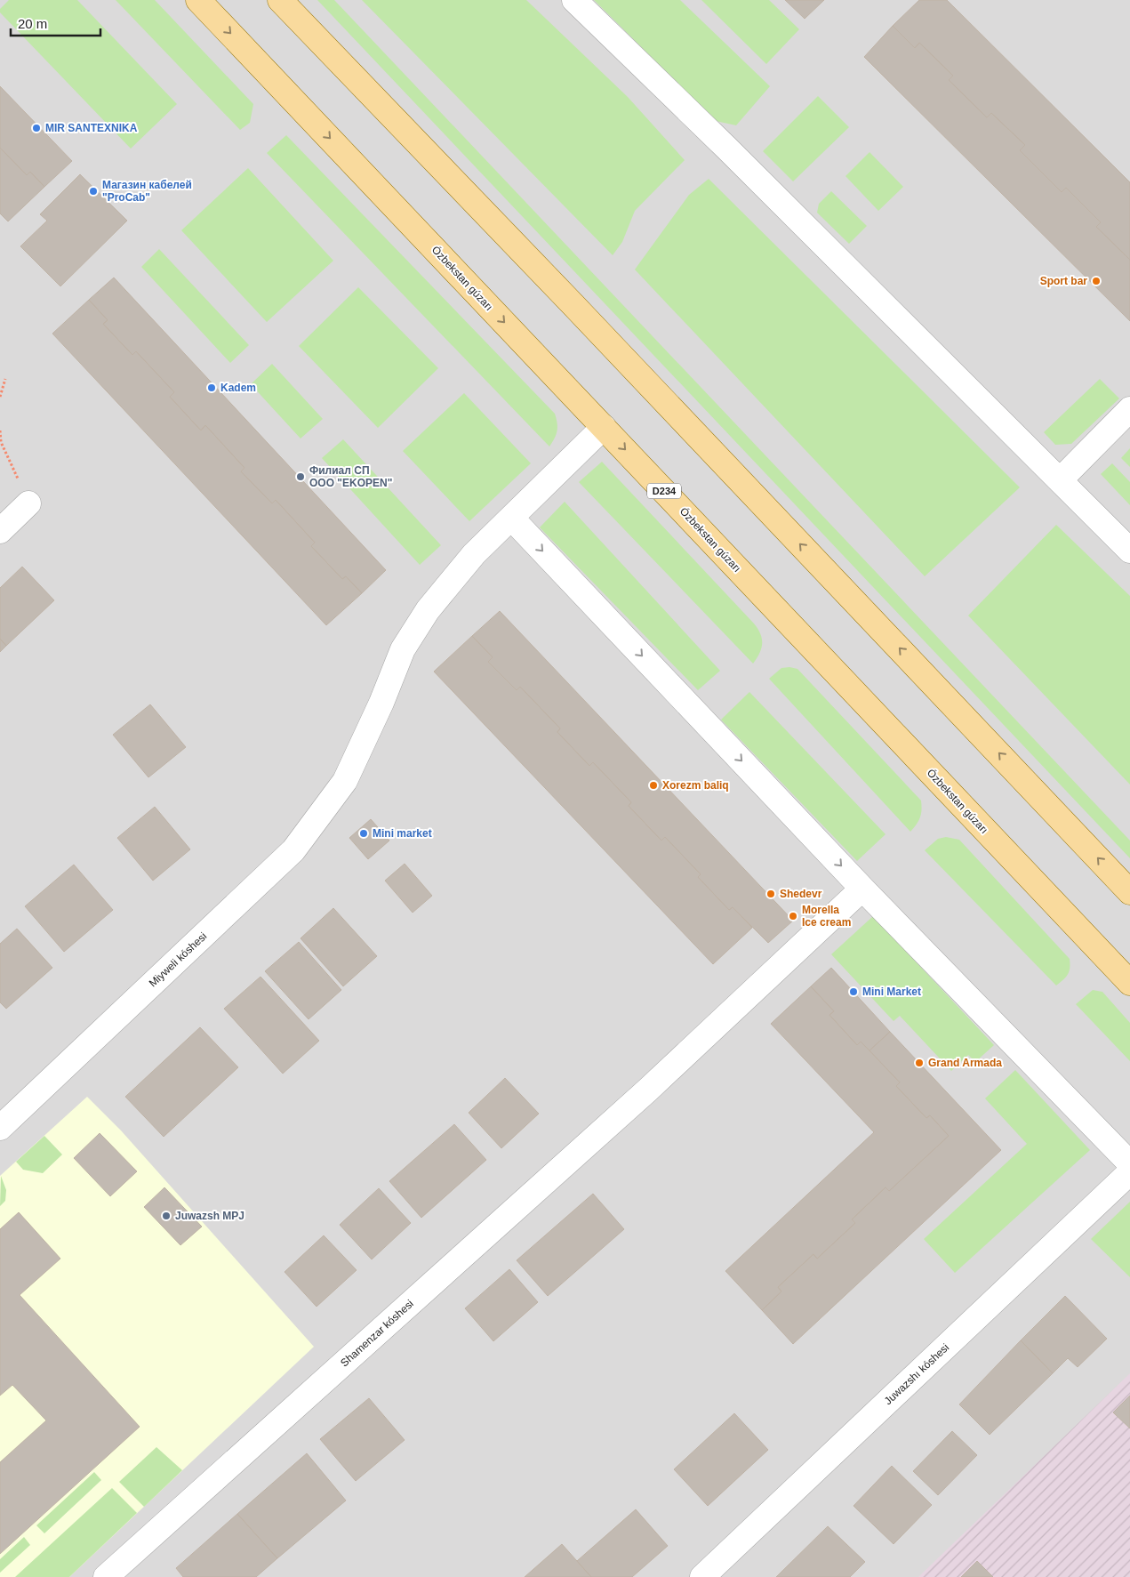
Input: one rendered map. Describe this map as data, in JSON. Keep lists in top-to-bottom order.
{
  "streets": {
    "main road": ["Ózbekstan gúzarı", "D234"],
    "street": ["Miyweli kóshesi", "Shamenzar kóshesi", "Juwazshı kóshesi"]
  },
  "crossings": [
    ["Ózbekstan gúzarı", "Miyweli kóshesi"]
  ],
  "places": [
    "MIR SANTEXNIKA",
    "Магазин кабелей \"ProCab\"",
    "Sport bar",
    "Kadem",
    "Филиал СП OOO \"EKOPEN\"",
    "Xorezm baliq",
    "Mini market",
    "Shedevr",
    "Morella Ice cream",
    "Mini Market",
    "Grand Armada",
    "Juwazsh MPJ"
  ],
  "scale_bar": "20 m"
}
